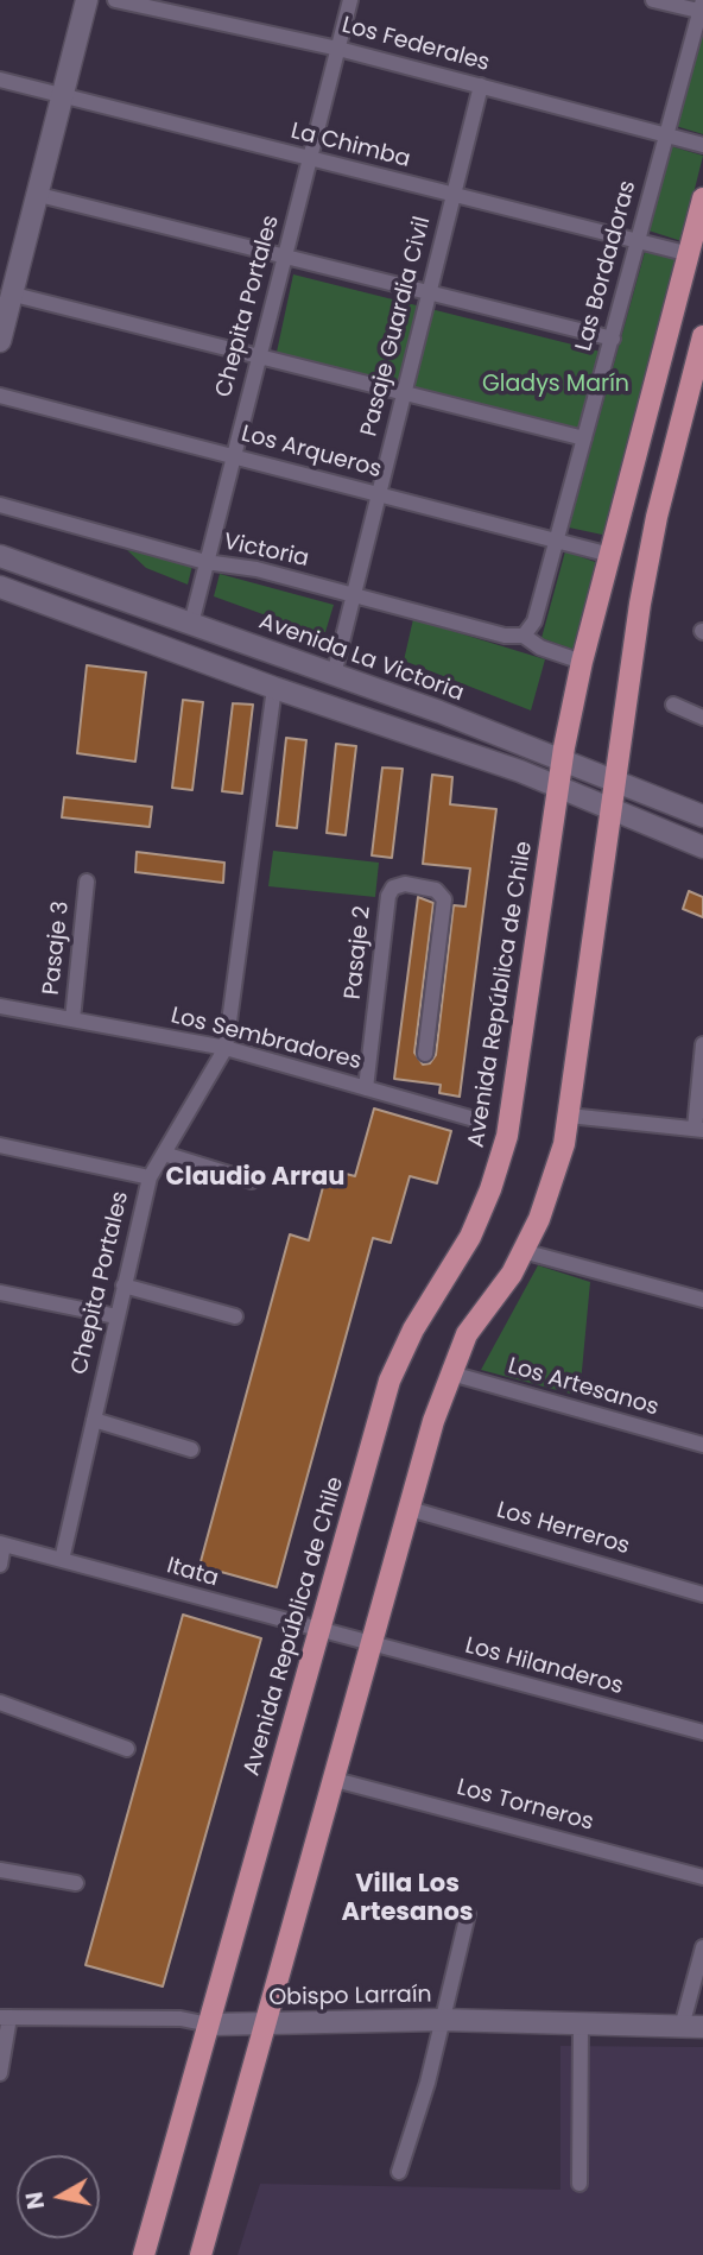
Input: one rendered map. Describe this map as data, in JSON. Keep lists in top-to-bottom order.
{
  "streets": {
    "main road": ["Avenida La Victoria", "Avenida República de Chile", "Obispo Larraín"],
    "street": [
      "Los Federales",
      "La Chimba",
      "Las Bordadoras",
      "Chepita Portales",
      "Pasaje Guardia Civil",
      "Los Arqueros",
      "Victoria",
      "Pasaje 3",
      "Pasaje 2",
      "Los Sembradores",
      "Los Artesanos",
      "Los Herreros",
      "Itata",
      "Los Hilanderos",
      "Los Torneros"
    ]
  },
  "crossings": [
    ["Los Federales", "Las Bordadoras"],
    ["Los Federales", "Chepita Portales"],
    ["Los Federales", "Pasaje Guardia Civil"],
    ["La Chimba", "Las Bordadoras"],
    ["La Chimba", "Chepita Portales"],
    ["La Chimba", "Pasaje Guardia Civil"],
    ["La Chimba", "Avenida República de Chile"],
    ["Las Bordadoras", "Los Arqueros"],
    ["Las Bordadoras", "Victoria"],
    ["Chepita Portales", "Los Arqueros"],
    ["Chepita Portales", "Victoria"],
    ["Chepita Portales", "Avenida La Victoria"],
    ["Chepita Portales", "Los Sembradores"],
    ["Chepita Portales", "Itata"],
    ["Pasaje Guardia Civil", "Los Arqueros"],
    ["Pasaje Guardia Civil", "Victoria"],
    ["Pasaje Guardia Civil", "Avenida La Victoria"],
    ["Los Arqueros", "Avenida República de Chile"],
    ["Avenida La Victoria", "Avenida República de Chile"],
    ["Pasaje 3", "Los Sembradores"],
    ["Pasaje 2", "Los Sembradores"],
    ["Avenida República de Chile", "Itata"],
    ["Avenida República de Chile", "Obispo Larraín"],
    ["Itata", "Los Hilanderos"]
  ],
  "districts": ["Claudio Arrau", "Villa Los Artesanos"],
  "parks": ["Gladys Marín"],
  "north": "left"
}
